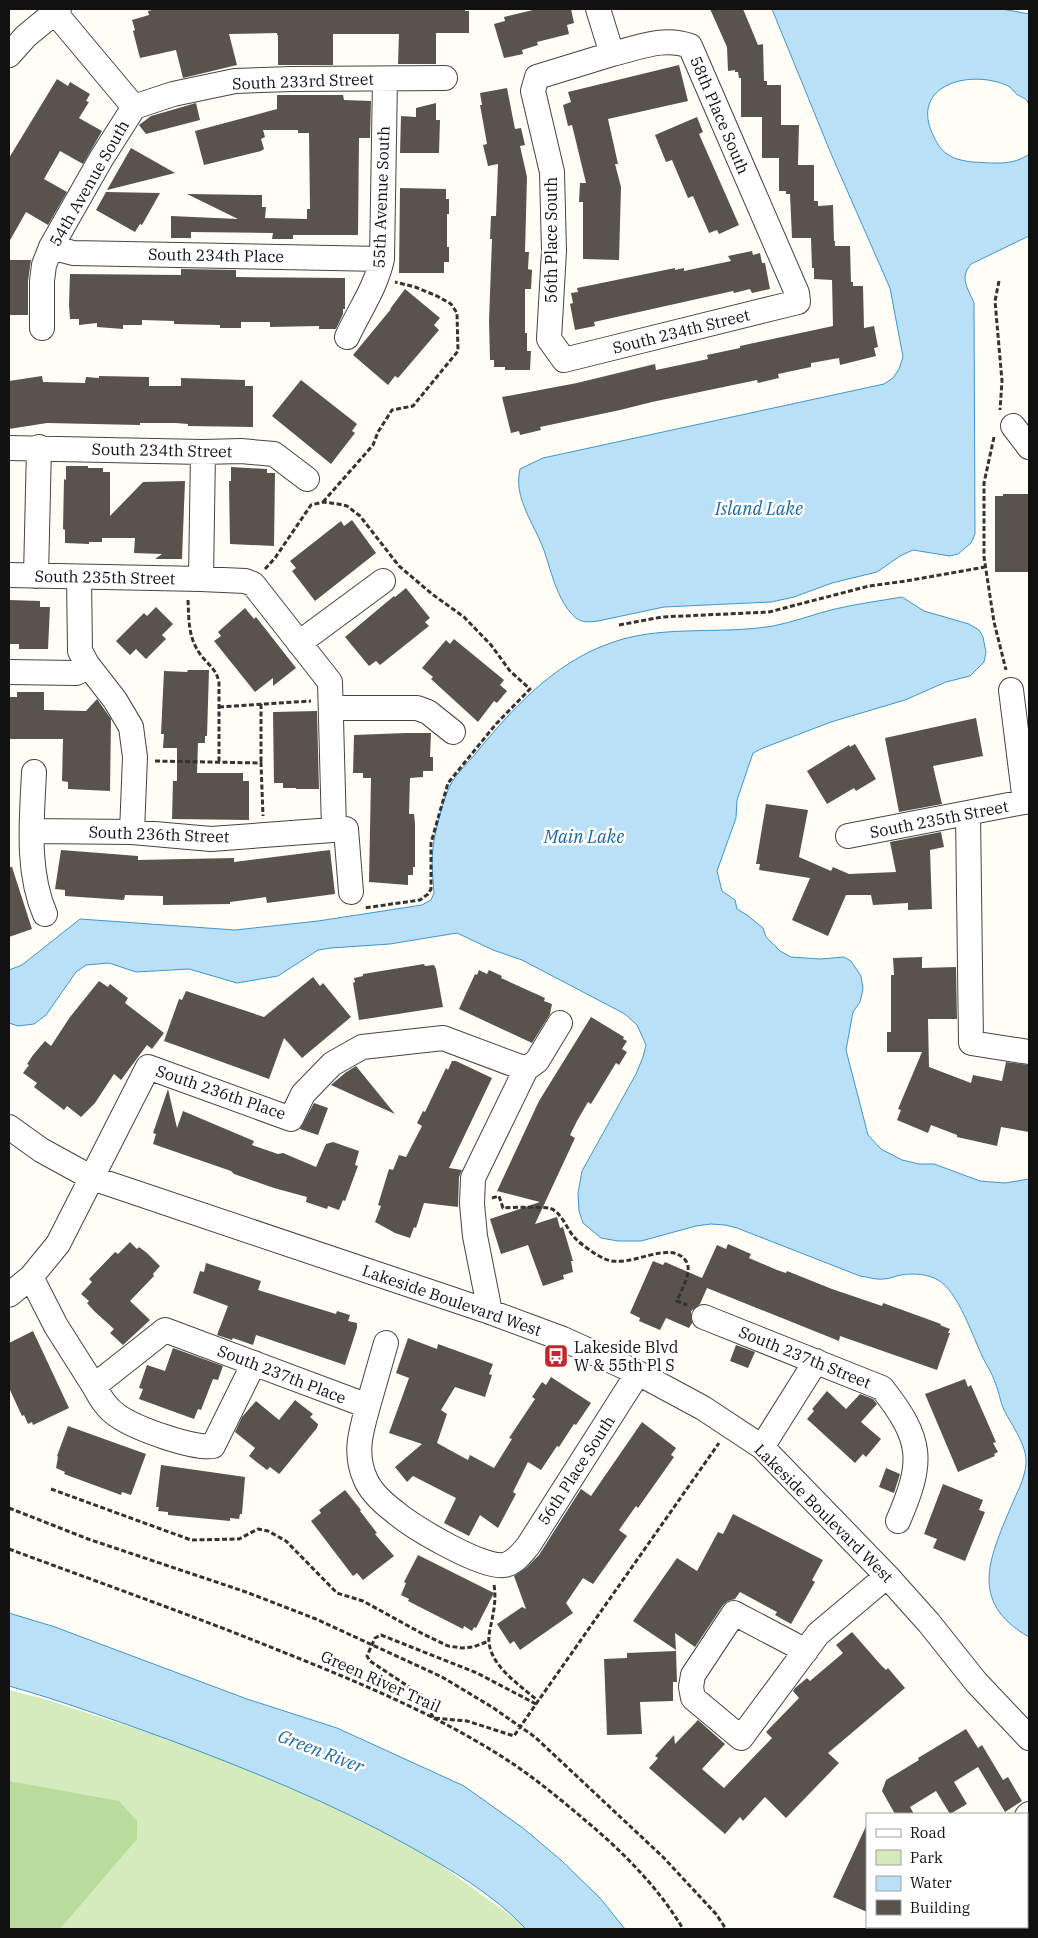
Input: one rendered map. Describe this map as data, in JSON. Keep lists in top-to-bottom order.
{
  "streets": {
    "street": [
      "South 233rd Street",
      "58th Place South",
      "54th Avenue South",
      "55th Avenue South",
      "56th Place South",
      "South 234th Place",
      "South 234th Street",
      "South 235th Street",
      "South 236th Street",
      "South 236th Place",
      "Lakeside Boulevard West",
      "South 237th Street",
      "South 237th Place"
    ],
    "path": ["Green River Trail"]
  },
  "crossings": [
    ["South 233rd Street", "54th Avenue South"],
    ["South 233rd Street", "55th Avenue South"],
    ["58th Place South", "56th Place South"],
    ["58th Place South", "South 234th Street"],
    ["54th Avenue South", "South 234th Place"],
    ["55th Avenue South", "South 234th Place"],
    ["56th Place South", "South 234th Street"],
    ["56th Place South", "Lakeside Boulevard West"],
    ["56th Place South", "South 237th Place"],
    ["South 236th Place", "Lakeside Boulevard West"]
  ],
  "water": ["Island Lake", "Main Lake", "Green River"],
  "places": {
    "bus stop": ["Lakeside Blvd W & 55th Pl S"]
  },
  "legend": [
    "Road",
    "Park",
    "Water",
    "Building"
  ]
}
